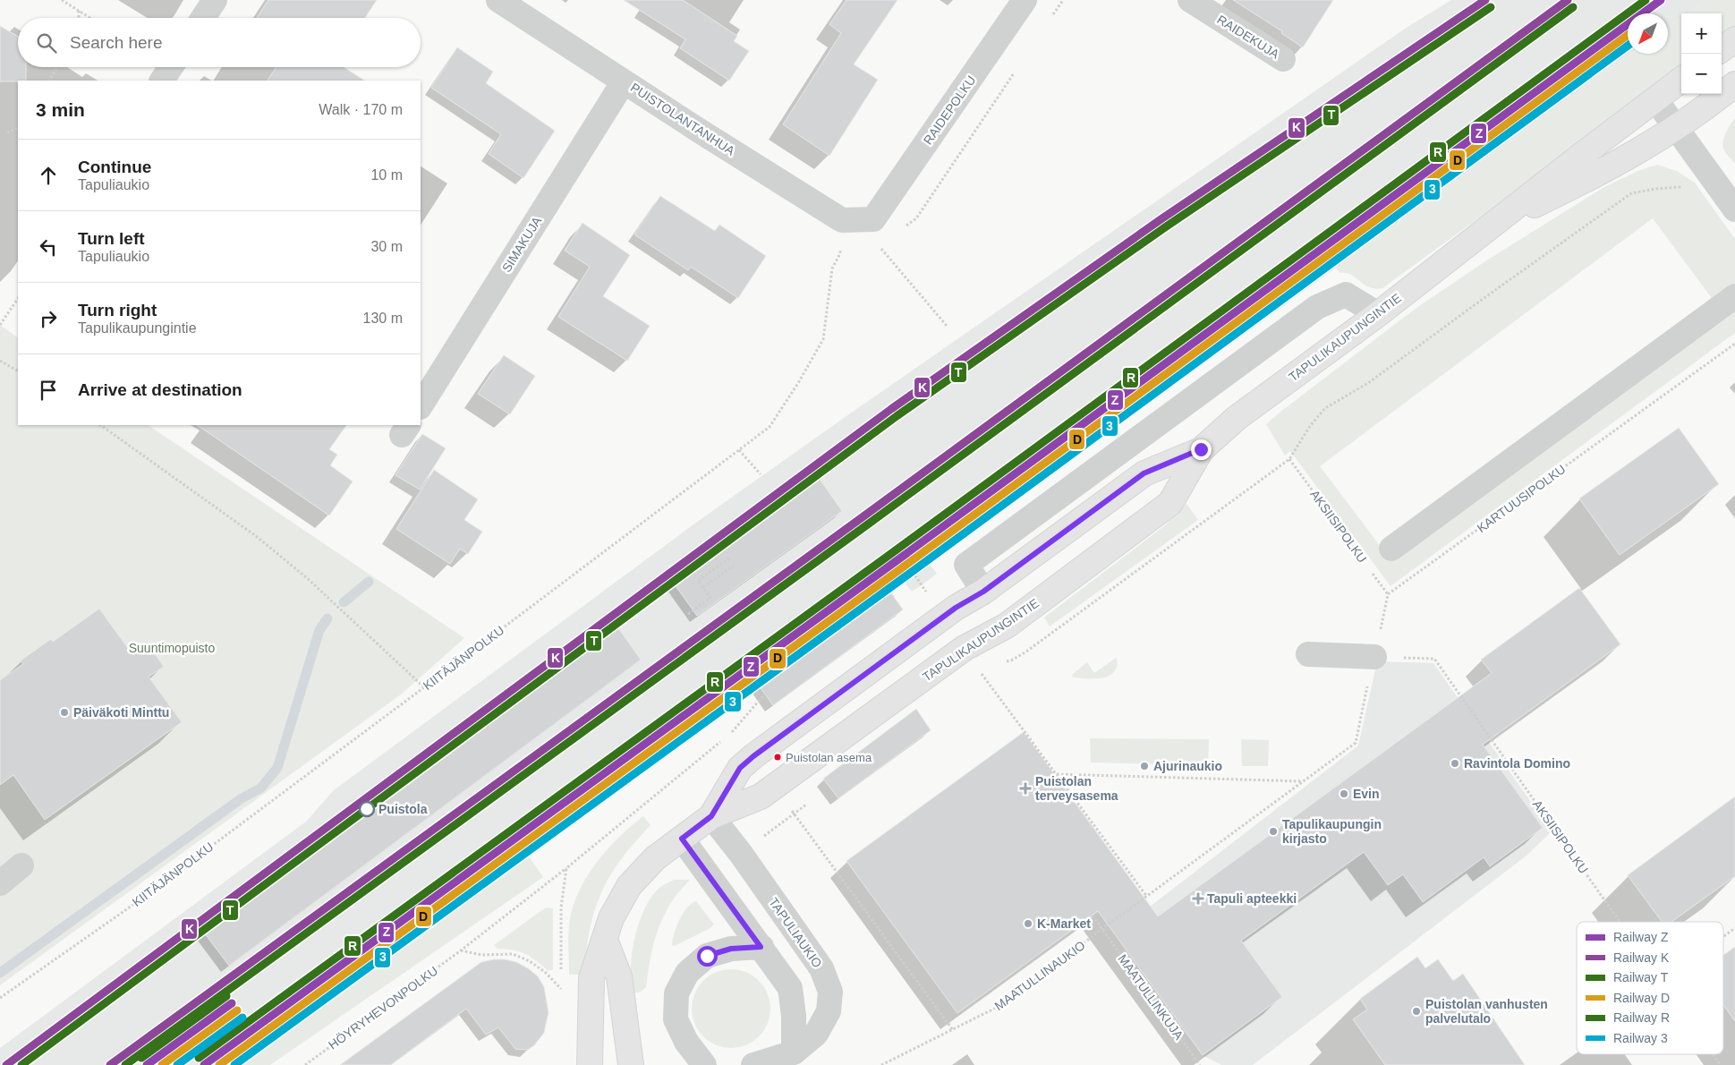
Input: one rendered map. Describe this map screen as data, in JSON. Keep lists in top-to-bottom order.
{
  "streets": {
    "main road": ["TAPULIKAUPUNGINTIE"],
    "street": [
      "RAIDEKUJA",
      "RAIDEPOLKU",
      "PUISTOLANTANHUA",
      "SIMAKUJA",
      "TAPULIAUKIO"
    ],
    "path": [
      "KARTUUSIPOLKU",
      "AKSIISIPOLKU",
      "KIITÄJÄNPOLKU",
      "MAATULLINAUKIO",
      "MAATULLINKUJA",
      "HÖYRYHEVONPOLKU"
    ]
  },
  "crossings": [
    ["RAIDEPOLKU", "PUISTOLANTANHUA"],
    ["PUISTOLANTANHUA", "SIMAKUJA"],
    ["TAPULIKAUPUNGINTIE", "TAPULIAUKIO"],
    ["KARTUUSIPOLKU", "AKSIISIPOLKU"],
    ["MAATULLINAUKIO", "MAATULLINKUJA"]
  ],
  "parks": ["Suuntimopuisto"],
  "places": {
    "other": [
      "Päiväkoti Minttu",
      "Puistolan asema",
      "Ravintola Domino",
      "Ajurinaukio",
      "Evin",
      "Puistola",
      "Tapulikaupungin kirjasto",
      "K-Market",
      "Puistolan vanhusten palvelutalo"
    ],
    "health": ["Puistolan terveysasema", "Tapuli apteekki"]
  },
  "lines": [
    "rail line Z",
    "rail line K",
    "rail line R",
    "rail line T",
    "rail line D",
    "rail line 3"
  ],
  "legend": [
    "Railway Z",
    "Railway K",
    "Railway T",
    "Railway D",
    "Railway R",
    "Railway 3"
  ],
  "north": "bottom left",
  "page": {
    "map_buttons": ["+", "−"],
    "search": "Search here",
    "heading": ["3 min", "Walk · 170 m"],
    "list": [
      ["Continue", "Tapuliaukio", "10 m"],
      ["Turn left", "Tapuliaukio", "30 m"],
      ["Turn right", "Tapulikaupungintie", "130 m"],
      "Arrive at destination"
    ]
  }
}
